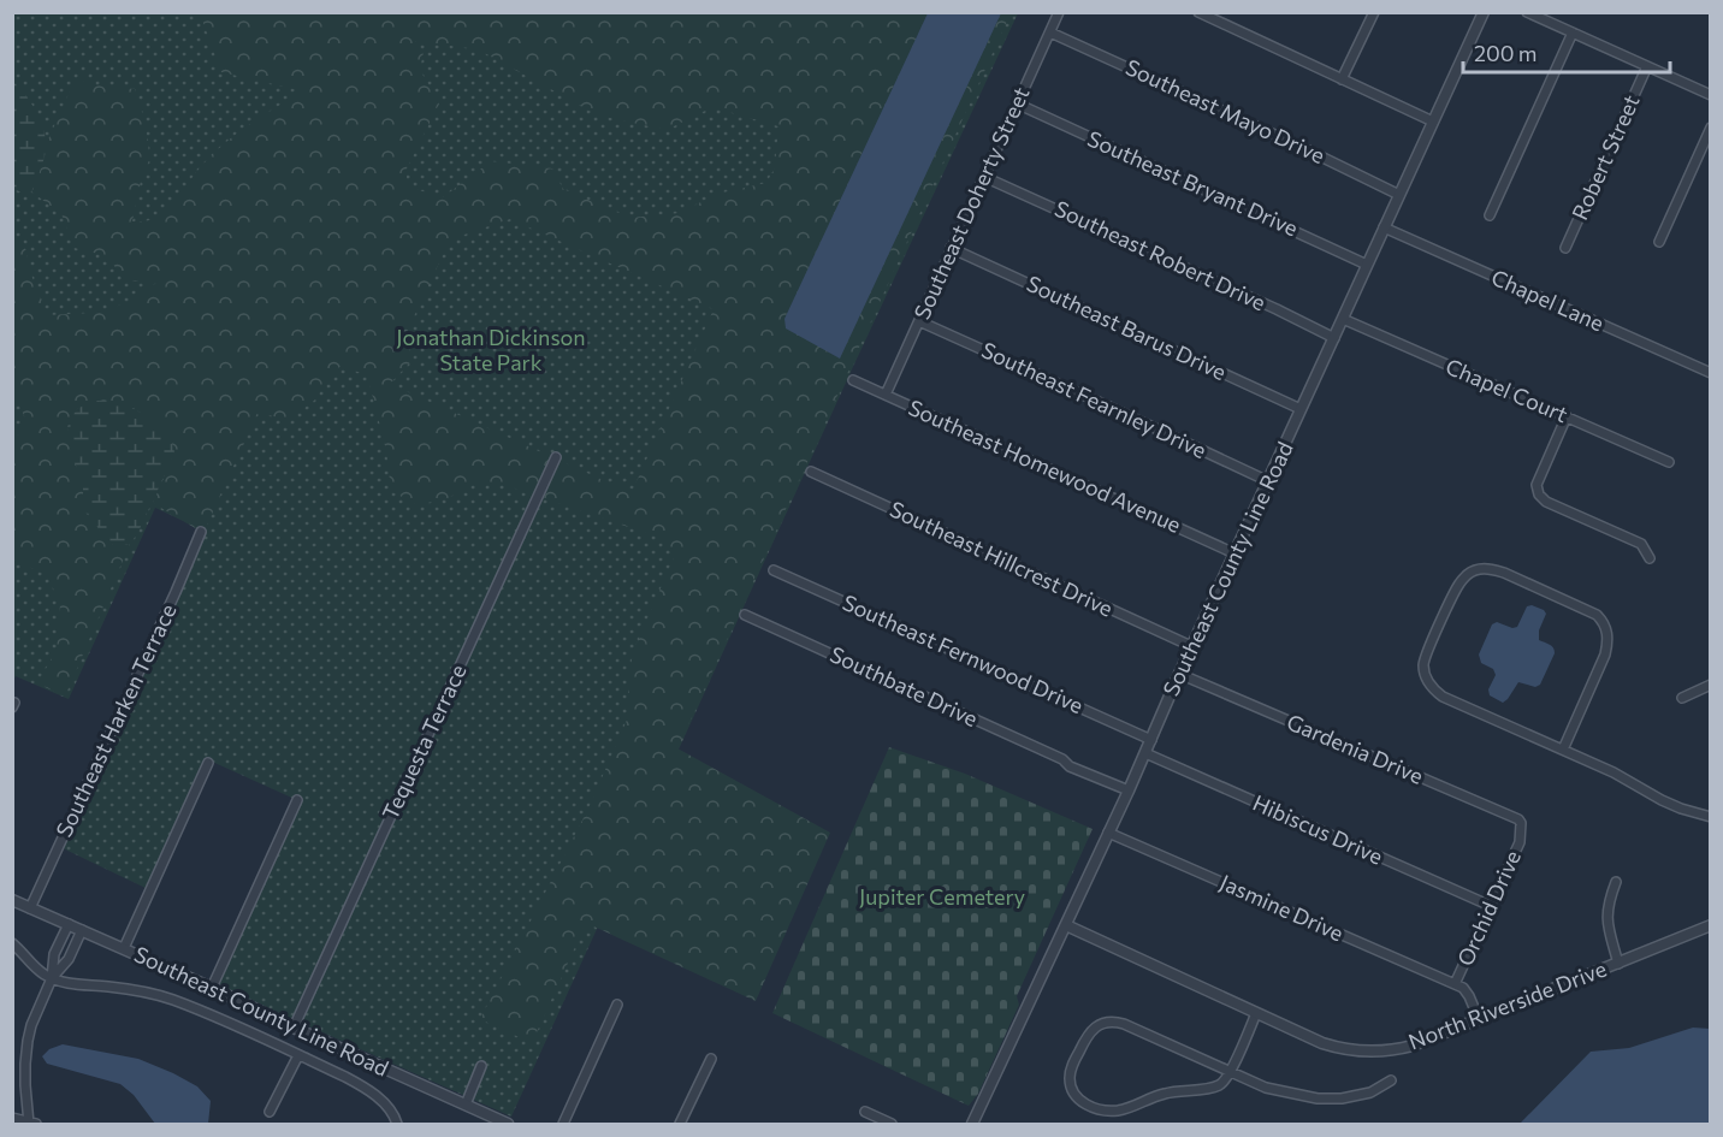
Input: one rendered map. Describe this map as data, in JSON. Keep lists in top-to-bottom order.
{
  "streets": {
    "street": [
      "Southeast Mayo Drive",
      "Robert Street",
      "Southeast Bryant Drive",
      "Southeast Doherty Street",
      "Southeast Robert Drive",
      "Chapel Lane",
      "Southeast Barus Drive",
      "Chapel Court",
      "Southeast Fearnley Drive",
      "Southeast Homewood Avenue",
      "Southeast Hillcrest Drive",
      "Southeast County Line Road",
      "Southeast Fernwood Drive",
      "Southbate Drive",
      "Southeast Harken Terrace",
      "Tequesta Terrace",
      "Gardenia Drive",
      "Hibiscus Drive",
      "Jasmine Drive",
      "Orchid Drive",
      "North Riverside Drive"
    ]
  },
  "crossings": [
    ["Southeast Mayo Drive", "Southeast Doherty Street"],
    ["Southeast Mayo Drive", "Southeast County Line Road"],
    ["Southeast Bryant Drive", "Southeast Doherty Street"],
    ["Southeast Bryant Drive", "Southeast County Line Road"],
    ["Southeast Doherty Street", "Southeast Robert Drive"],
    ["Southeast Doherty Street", "Southeast Barus Drive"],
    ["Southeast Doherty Street", "Southeast Fearnley Drive"],
    ["Southeast Doherty Street", "Southeast Homewood Avenue"],
    ["Southeast Robert Drive", "Southeast County Line Road"],
    ["Chapel Lane", "Southeast County Line Road"],
    ["Southeast Barus Drive", "Southeast County Line Road"],
    ["Chapel Court", "Southeast County Line Road"],
    ["Southeast Fearnley Drive", "Southeast County Line Road"],
    ["Southeast Homewood Avenue", "Southeast County Line Road"],
    ["Southeast Hillcrest Drive", "Southeast County Line Road"],
    ["Southeast County Line Road", "Southeast Fernwood Drive"],
    ["Southeast County Line Road", "Southbate Drive"],
    ["Southeast County Line Road", "Southeast Harken Terrace"],
    ["Southeast County Line Road", "Tequesta Terrace"],
    ["Southeast County Line Road", "Gardenia Drive"],
    ["Southeast County Line Road", "Hibiscus Drive"],
    ["Southeast County Line Road", "Jasmine Drive"],
    ["Southeast County Line Road", "North Riverside Drive"],
    ["Gardenia Drive", "Orchid Drive"],
    ["Hibiscus Drive", "Orchid Drive"],
    ["Jasmine Drive", "Orchid Drive"],
    ["Orchid Drive", "North Riverside Drive"]
  ],
  "parks": ["Jonathan Dickinson State Park", "Jupiter Cemetery"],
  "scale_bar": "200 m"
}
